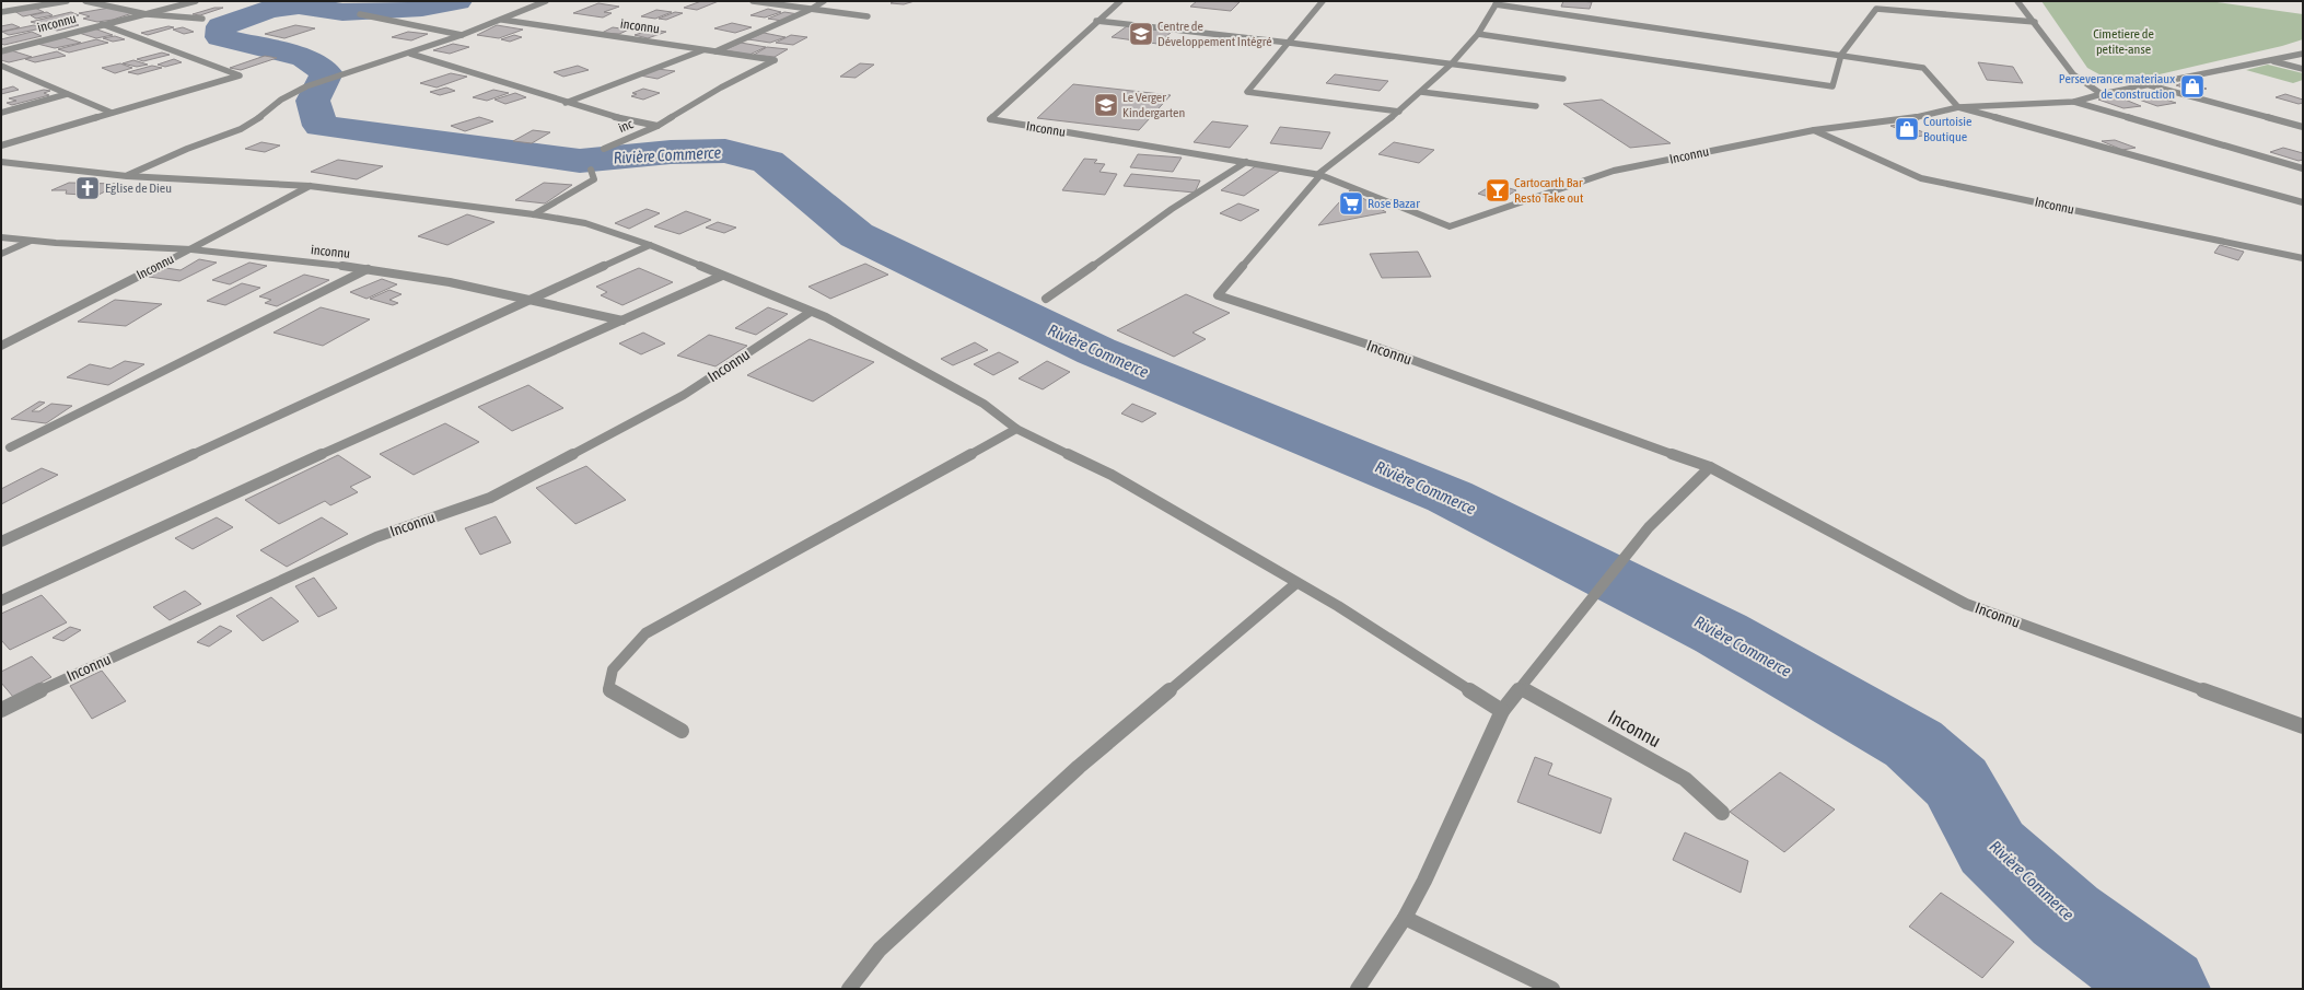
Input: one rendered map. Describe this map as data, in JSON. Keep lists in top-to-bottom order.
{
  "streets": {
    "street": ["inconnu", "inc", "Inconnu"]
  },
  "crossings": [
    ["inconnu", "inc"],
    ["inconnu", "Inconnu"]
  ],
  "water": ["Rivière Commerce"],
  "parks": ["Cimetiere de petite-anse"],
  "places": {
    "school or university": ["Centre de Développement Intégré", "Le Verger Kindergarten"],
    "shop": ["Perseverance materiaux de construction", "Courtoisie Boutique"],
    "church": ["Eglise de Dieu"],
    "bar": ["Cartocarth Bar Resto Take out"],
    "supermarket": ["Rose Bazar"]
  }
}
